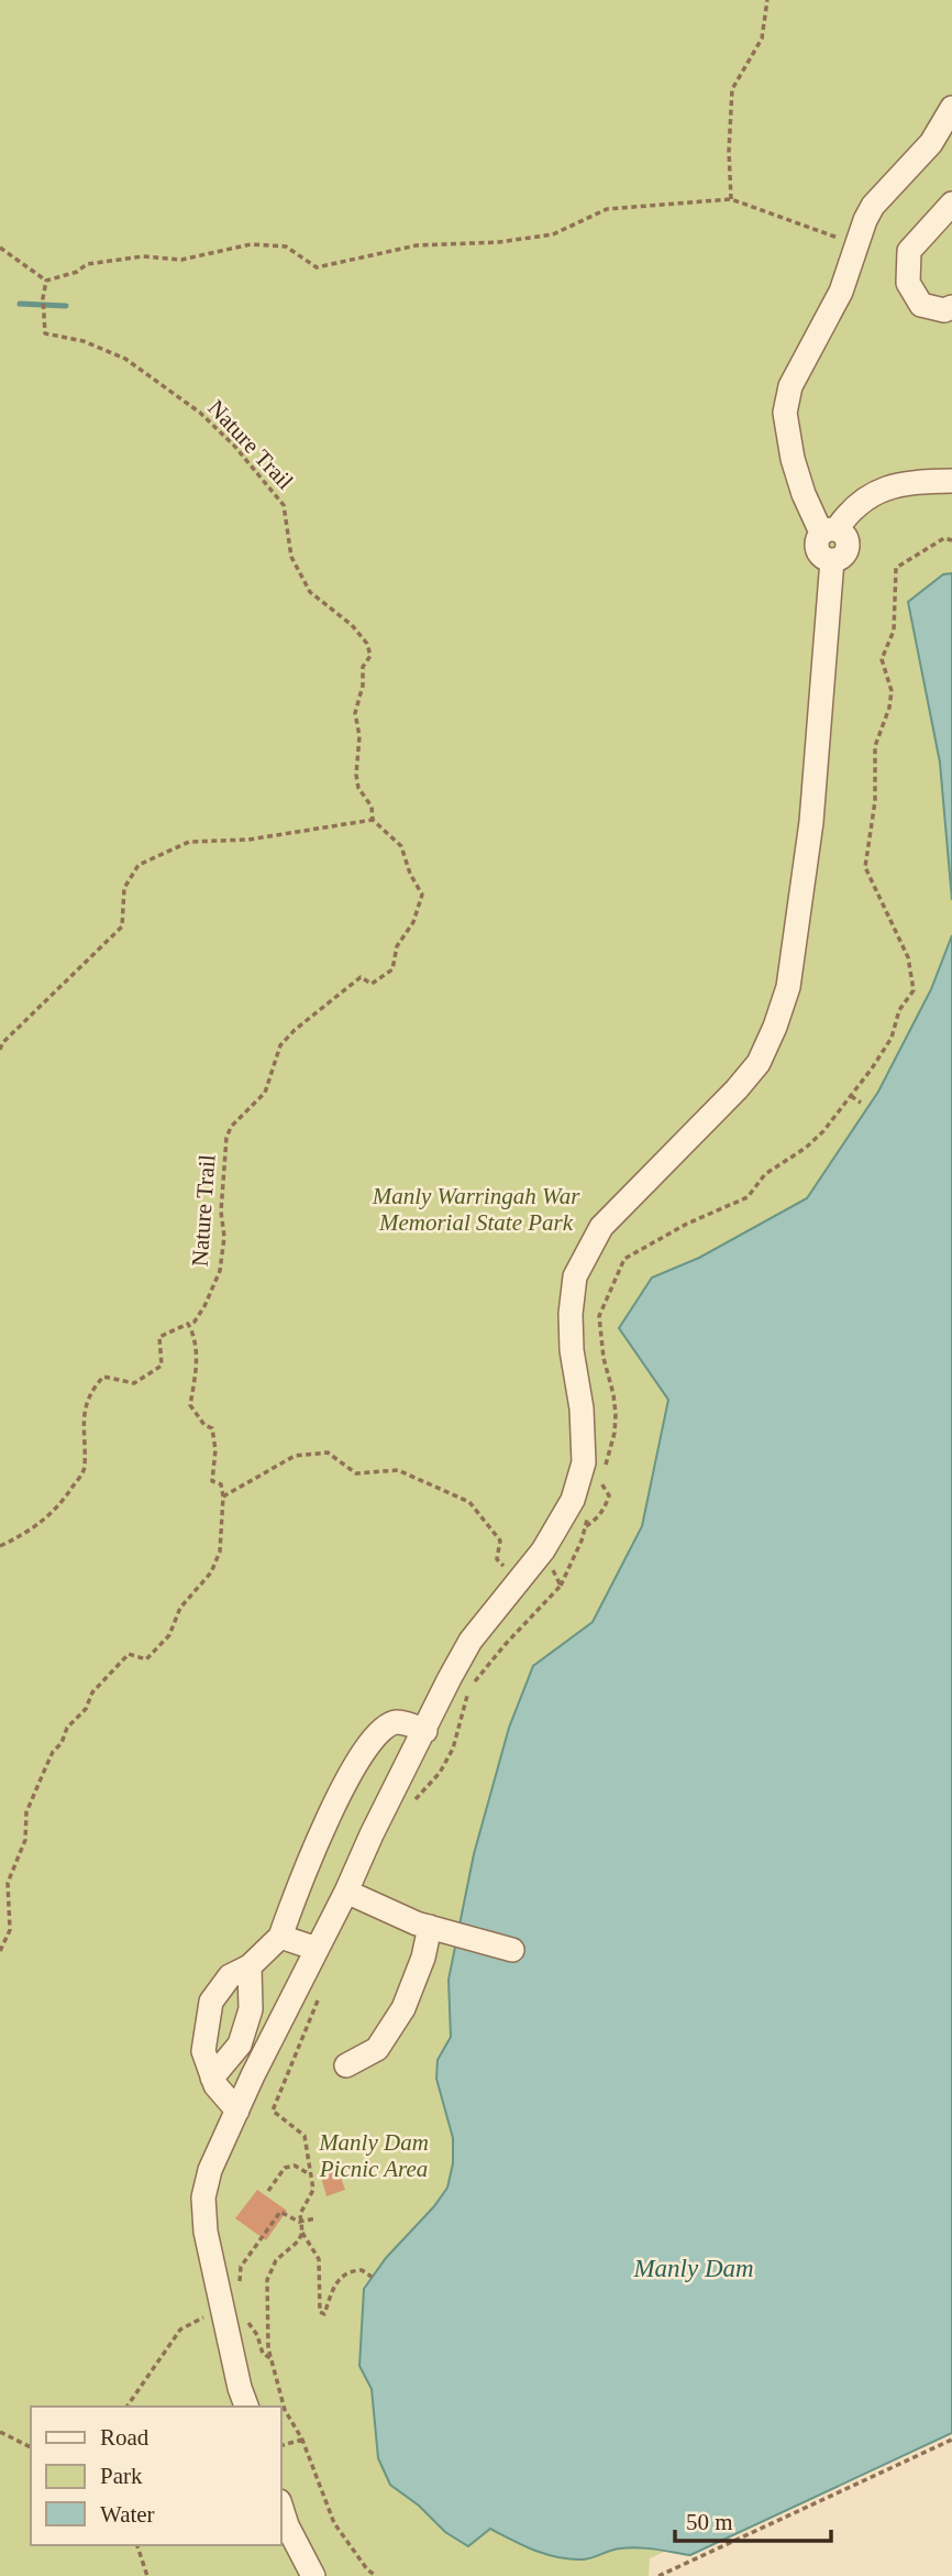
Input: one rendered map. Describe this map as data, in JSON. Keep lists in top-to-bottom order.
{
  "streets": {
    "path": ["Nature Trail"]
  },
  "water": ["Manly Dam"],
  "parks": ["Manly Warringah War Memorial State Park", "Manly Dam Picnic Area"],
  "legend": ["Road", "Park", "Water"],
  "scale_bar": "50 m"
}
